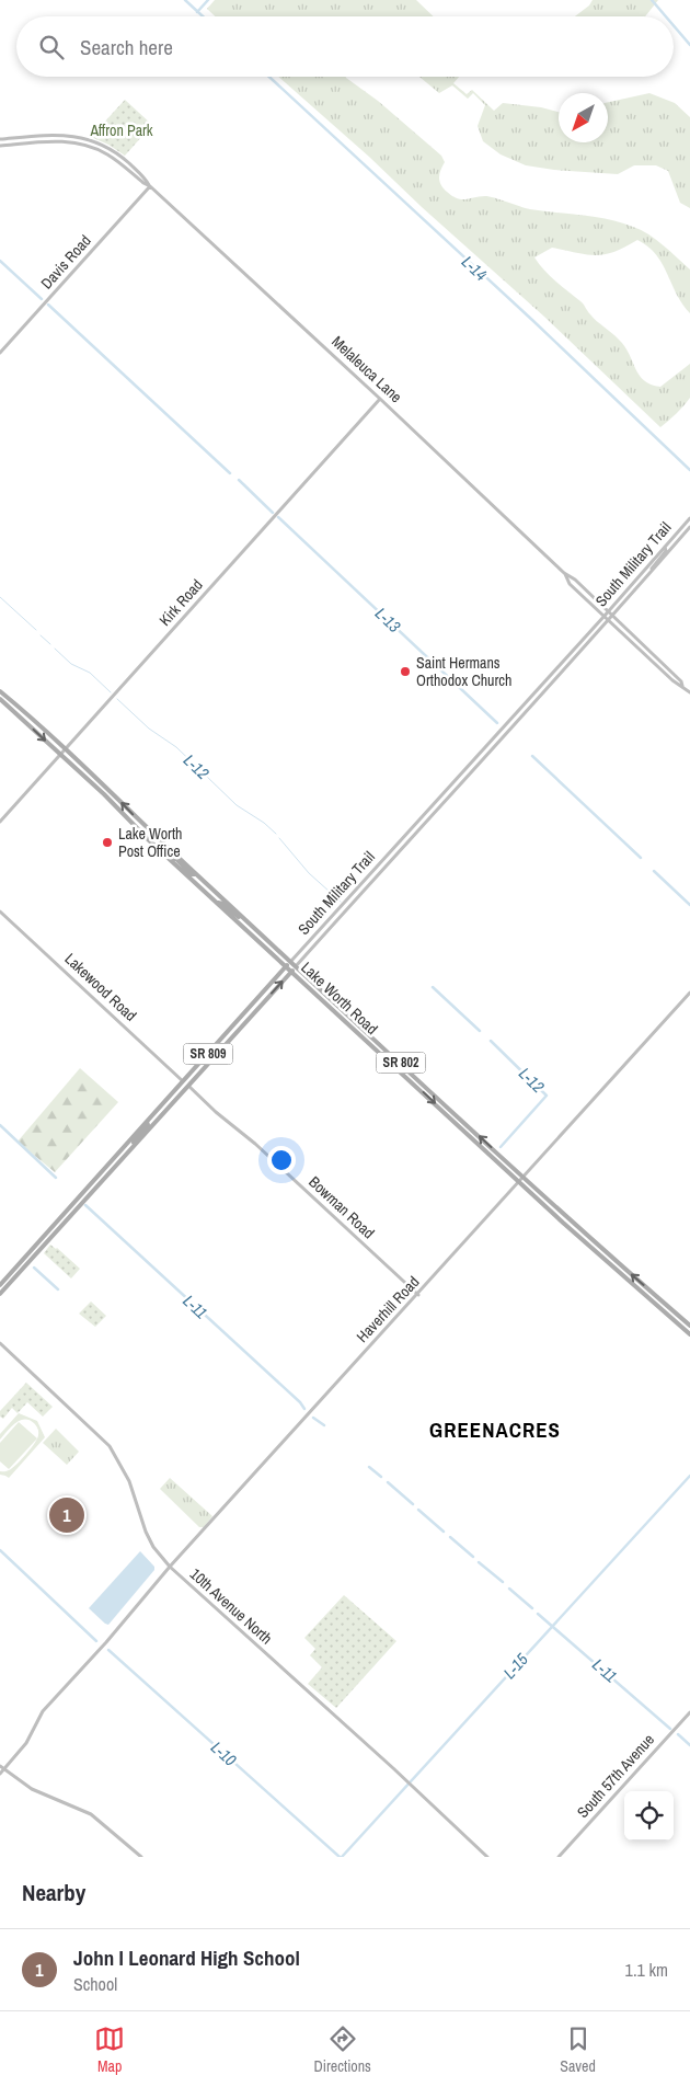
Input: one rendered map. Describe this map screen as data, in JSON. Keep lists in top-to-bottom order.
{
  "streets": {
    "main road": [
      "South Military Trail",
      "Lake Worth Road",
      "SR 809",
      "SR 802"
    ],
    "street": [
      "Davis Road",
      "Melaleuca Lane",
      "Kirk Road",
      "Lakewood Road",
      "Bowman Road",
      "Haverhill Road",
      "10th Avenue North",
      "South 57th Avenue"
    ]
  },
  "crossings": [
    ["Davis Road", "Melaleuca Lane"],
    ["Melaleuca Lane", "South Military Trail"],
    ["Melaleuca Lane", "Kirk Road"],
    ["South Military Trail", "Lakewood Road"],
    ["South Military Trail", "Lake Worth Road"],
    ["South Military Trail", "Bowman Road"],
    ["Kirk Road", "Lake Worth Road"],
    ["Lake Worth Road", "Haverhill Road"],
    ["Bowman Road", "Haverhill Road"],
    ["Haverhill Road", "10th Avenue North"]
  ],
  "districts": ["GREENACRES"],
  "water": [
    "L-14",
    "L-13",
    "L-12",
    "L-11",
    "L-15",
    "L-10"
  ],
  "parks": ["Affron Park"],
  "places": ["Saint Hermans Orthodox Church", "Lake Worth Post Office"],
  "north": "bottom left",
  "page": {
    "search": "Search here",
    "pins": "1",
    "heading": "Nearby",
    "list": [
      {
        "mark": "1",
        "name": "John I Leonard High School",
        "note": "School",
        "value": "1.1 km"
      }
    ],
    "nav": ["Map", "Directions", "Saved"]
  }
}
